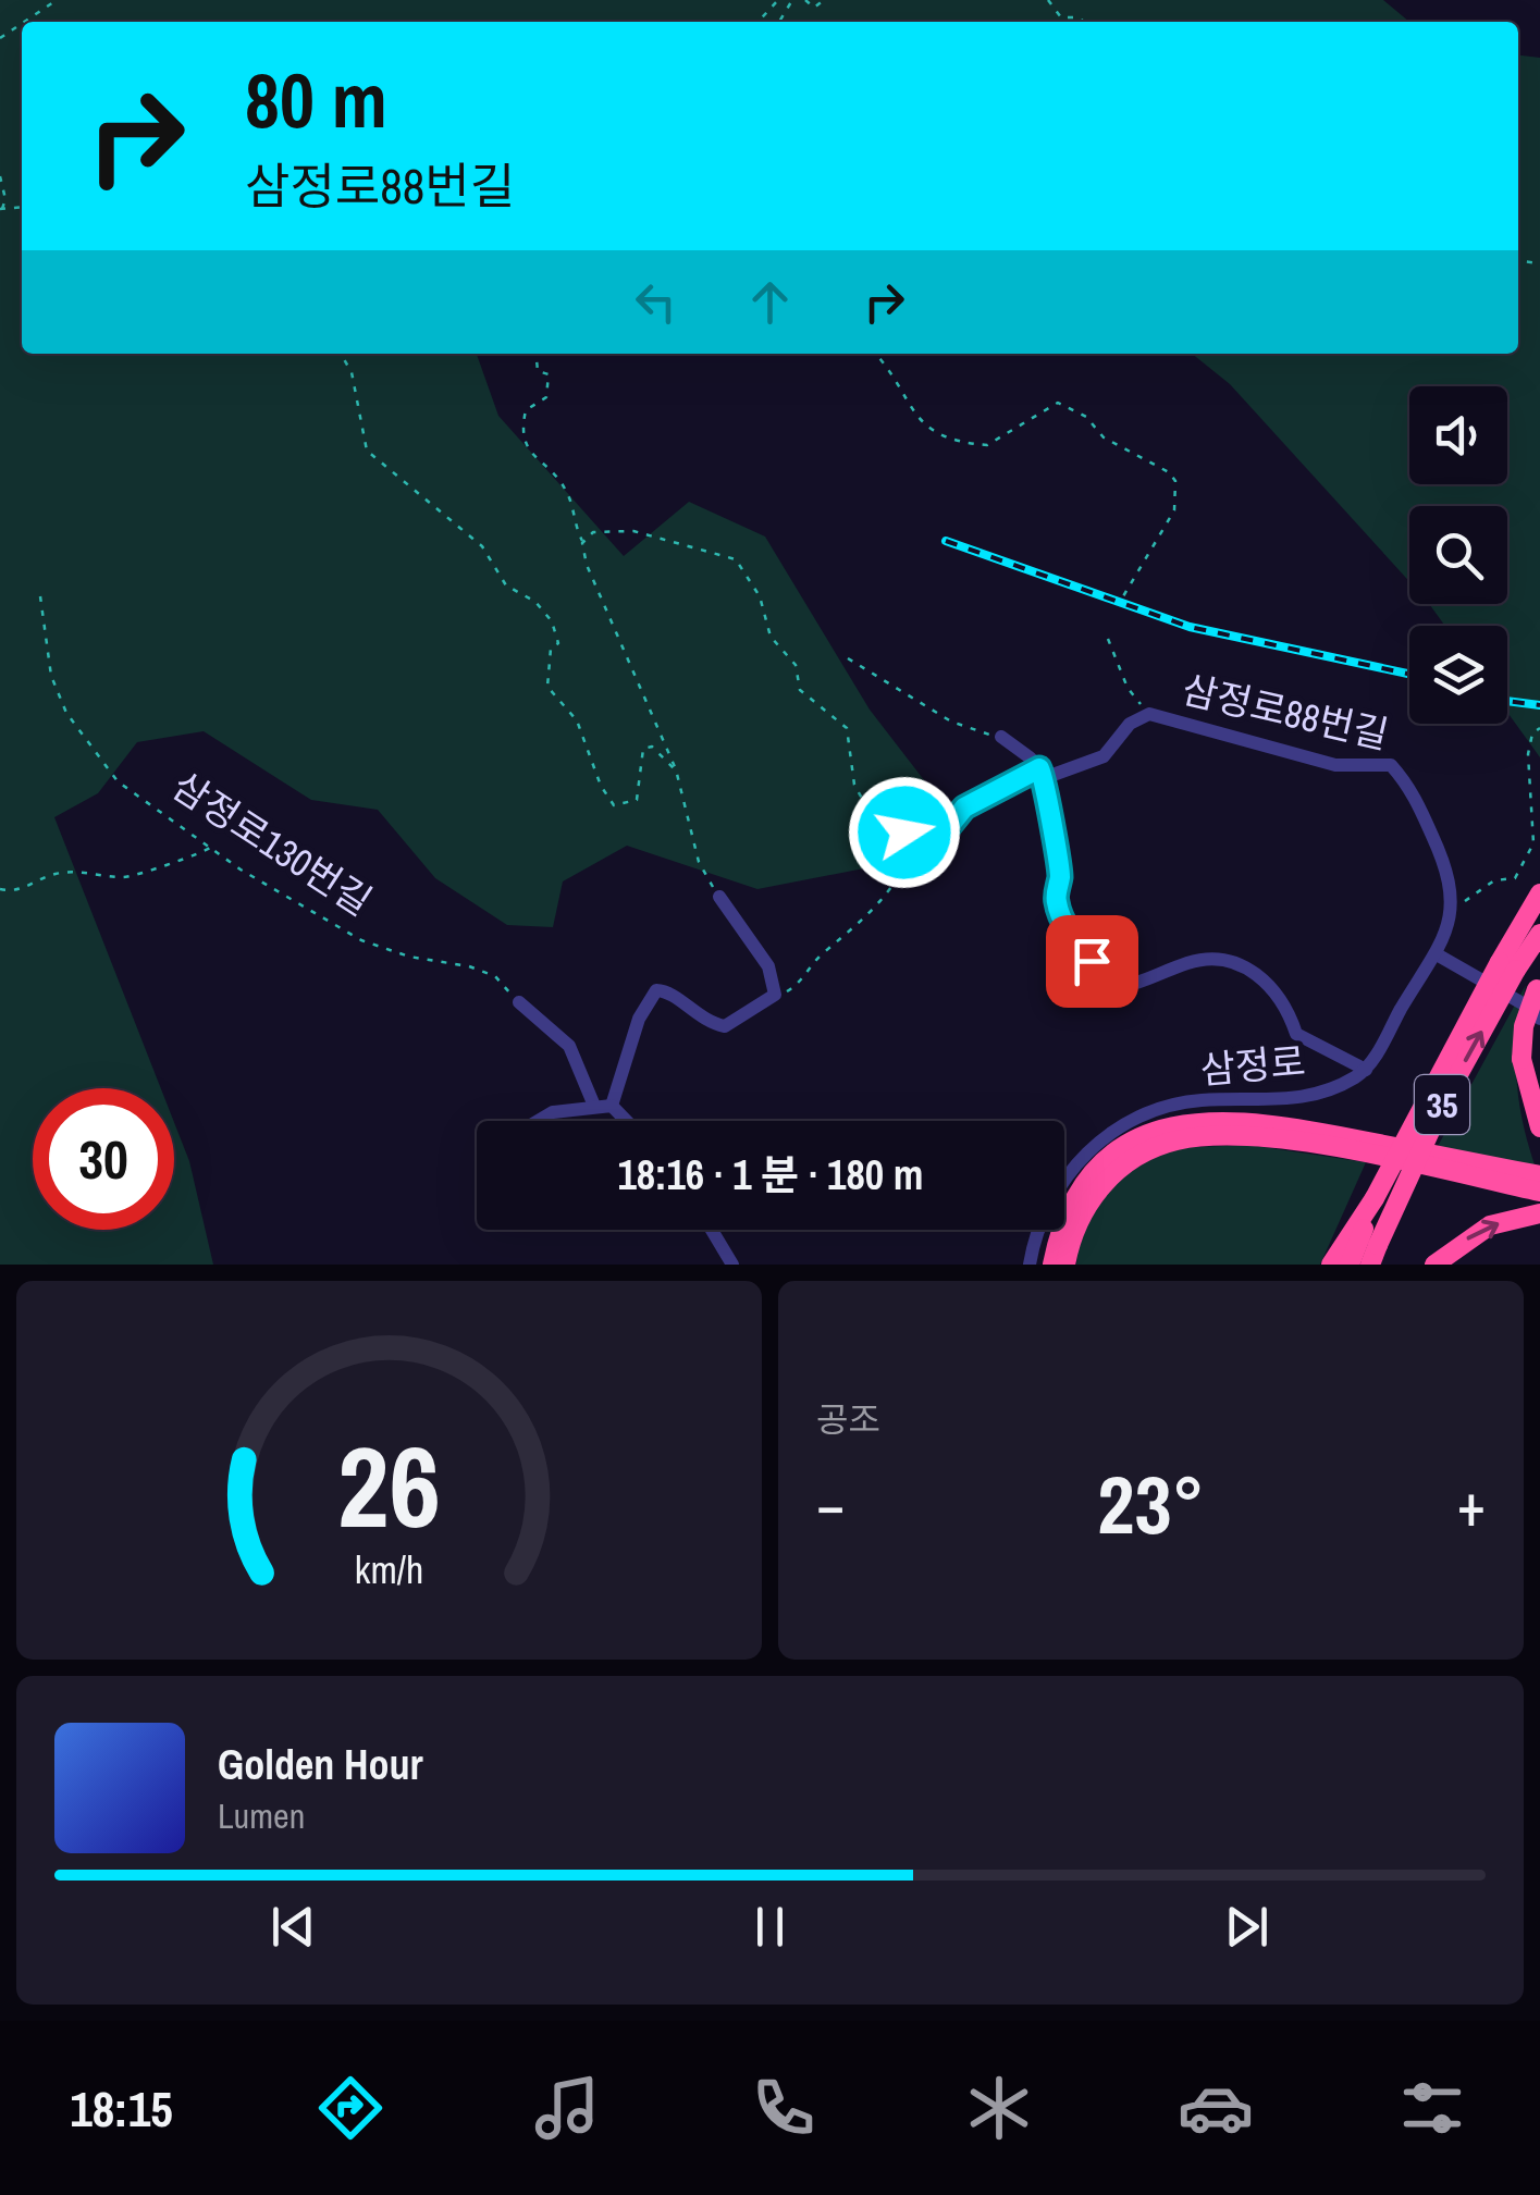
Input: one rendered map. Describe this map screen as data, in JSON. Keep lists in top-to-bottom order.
{
  "streets": {
    "highway": ["35"],
    "street": ["삼정로88번길", "삼정로"],
    "path": ["삼정로130번길"]
  },
  "page": {
    "turn": ["80 m", "삼정로88번길"],
    "limit": "30",
    "trip": "18:16 · 1 분 · 180 m",
    "tile": "공조",
    "heat": ["−", "23°", "+"],
    "song": ["Golden Hour", "Lumen"],
    "tabs": "18:15",
    "gauge": ["26", "km/h"]
  }
}
